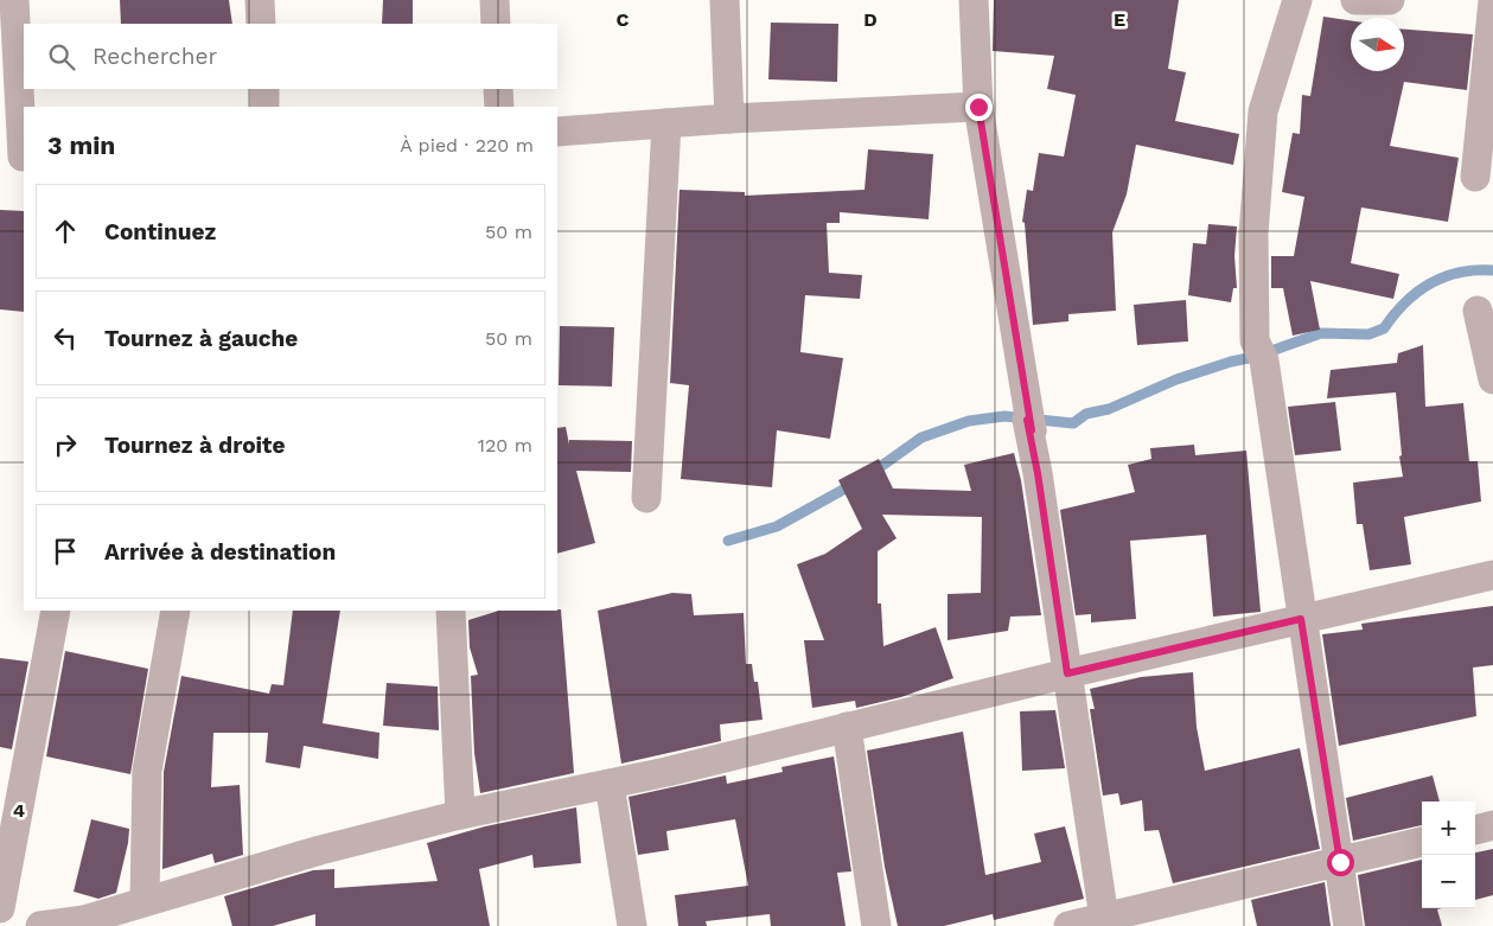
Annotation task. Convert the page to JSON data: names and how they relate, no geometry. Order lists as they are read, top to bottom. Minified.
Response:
{"north":"right","page":{"search":"Rechercher","heading":["3 min","À pied · 220 m"],"list":[["Continuez","50 m"],["Tournez à gauche","50 m"],["Tournez à droite","120 m"],"Arrivée à destination"],"map_buttons":["+","−"]},"grid":{"columns":["C","D","E"],"rows":["4"]}}
